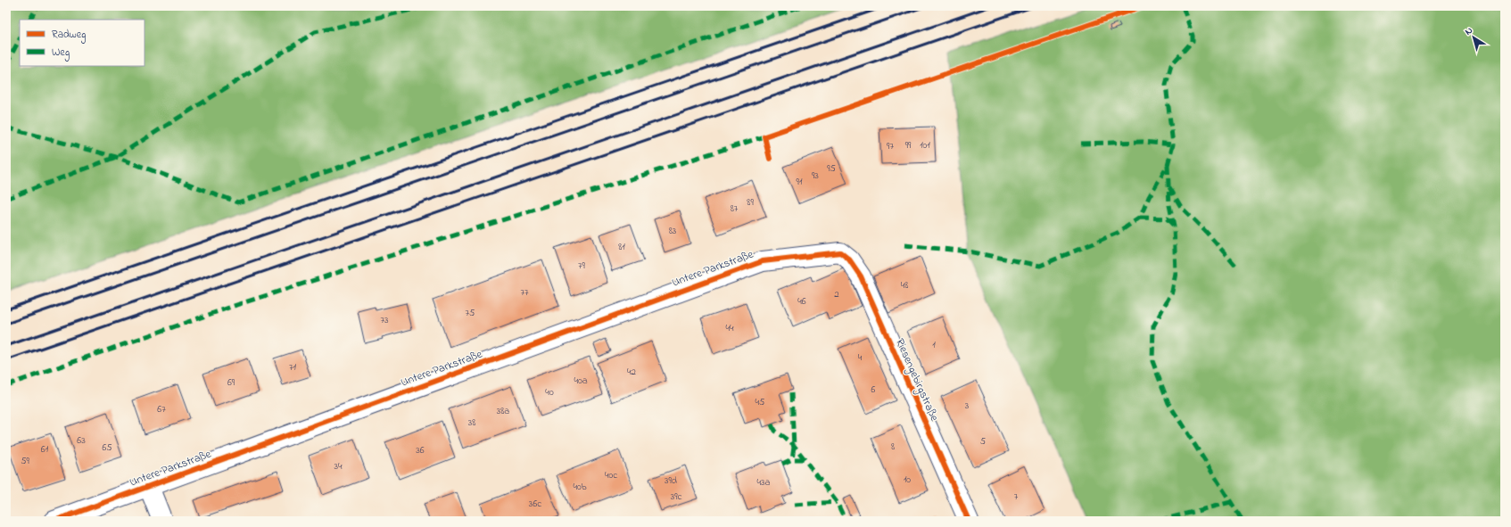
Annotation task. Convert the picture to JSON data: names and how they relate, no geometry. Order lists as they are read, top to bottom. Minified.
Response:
{"streets":{"street":["Untere Parkstraße","Riesengebirgstraße"]},"crossings":[["Untere Parkstraße","Riesengebirgstraße"]],"house_numbers":["99","101","97","95","93","91","89","87","83","81","79","48","77","2","46","75","73","44","1","4","71","42","40a","69","6","40","45","3","67","38a","38","63","5","8","65","61","36","59","34","40c","10","39d","43a","40b","39c","7","36c"],"legend":["Radweg","Weg"],"north":"top left"}
